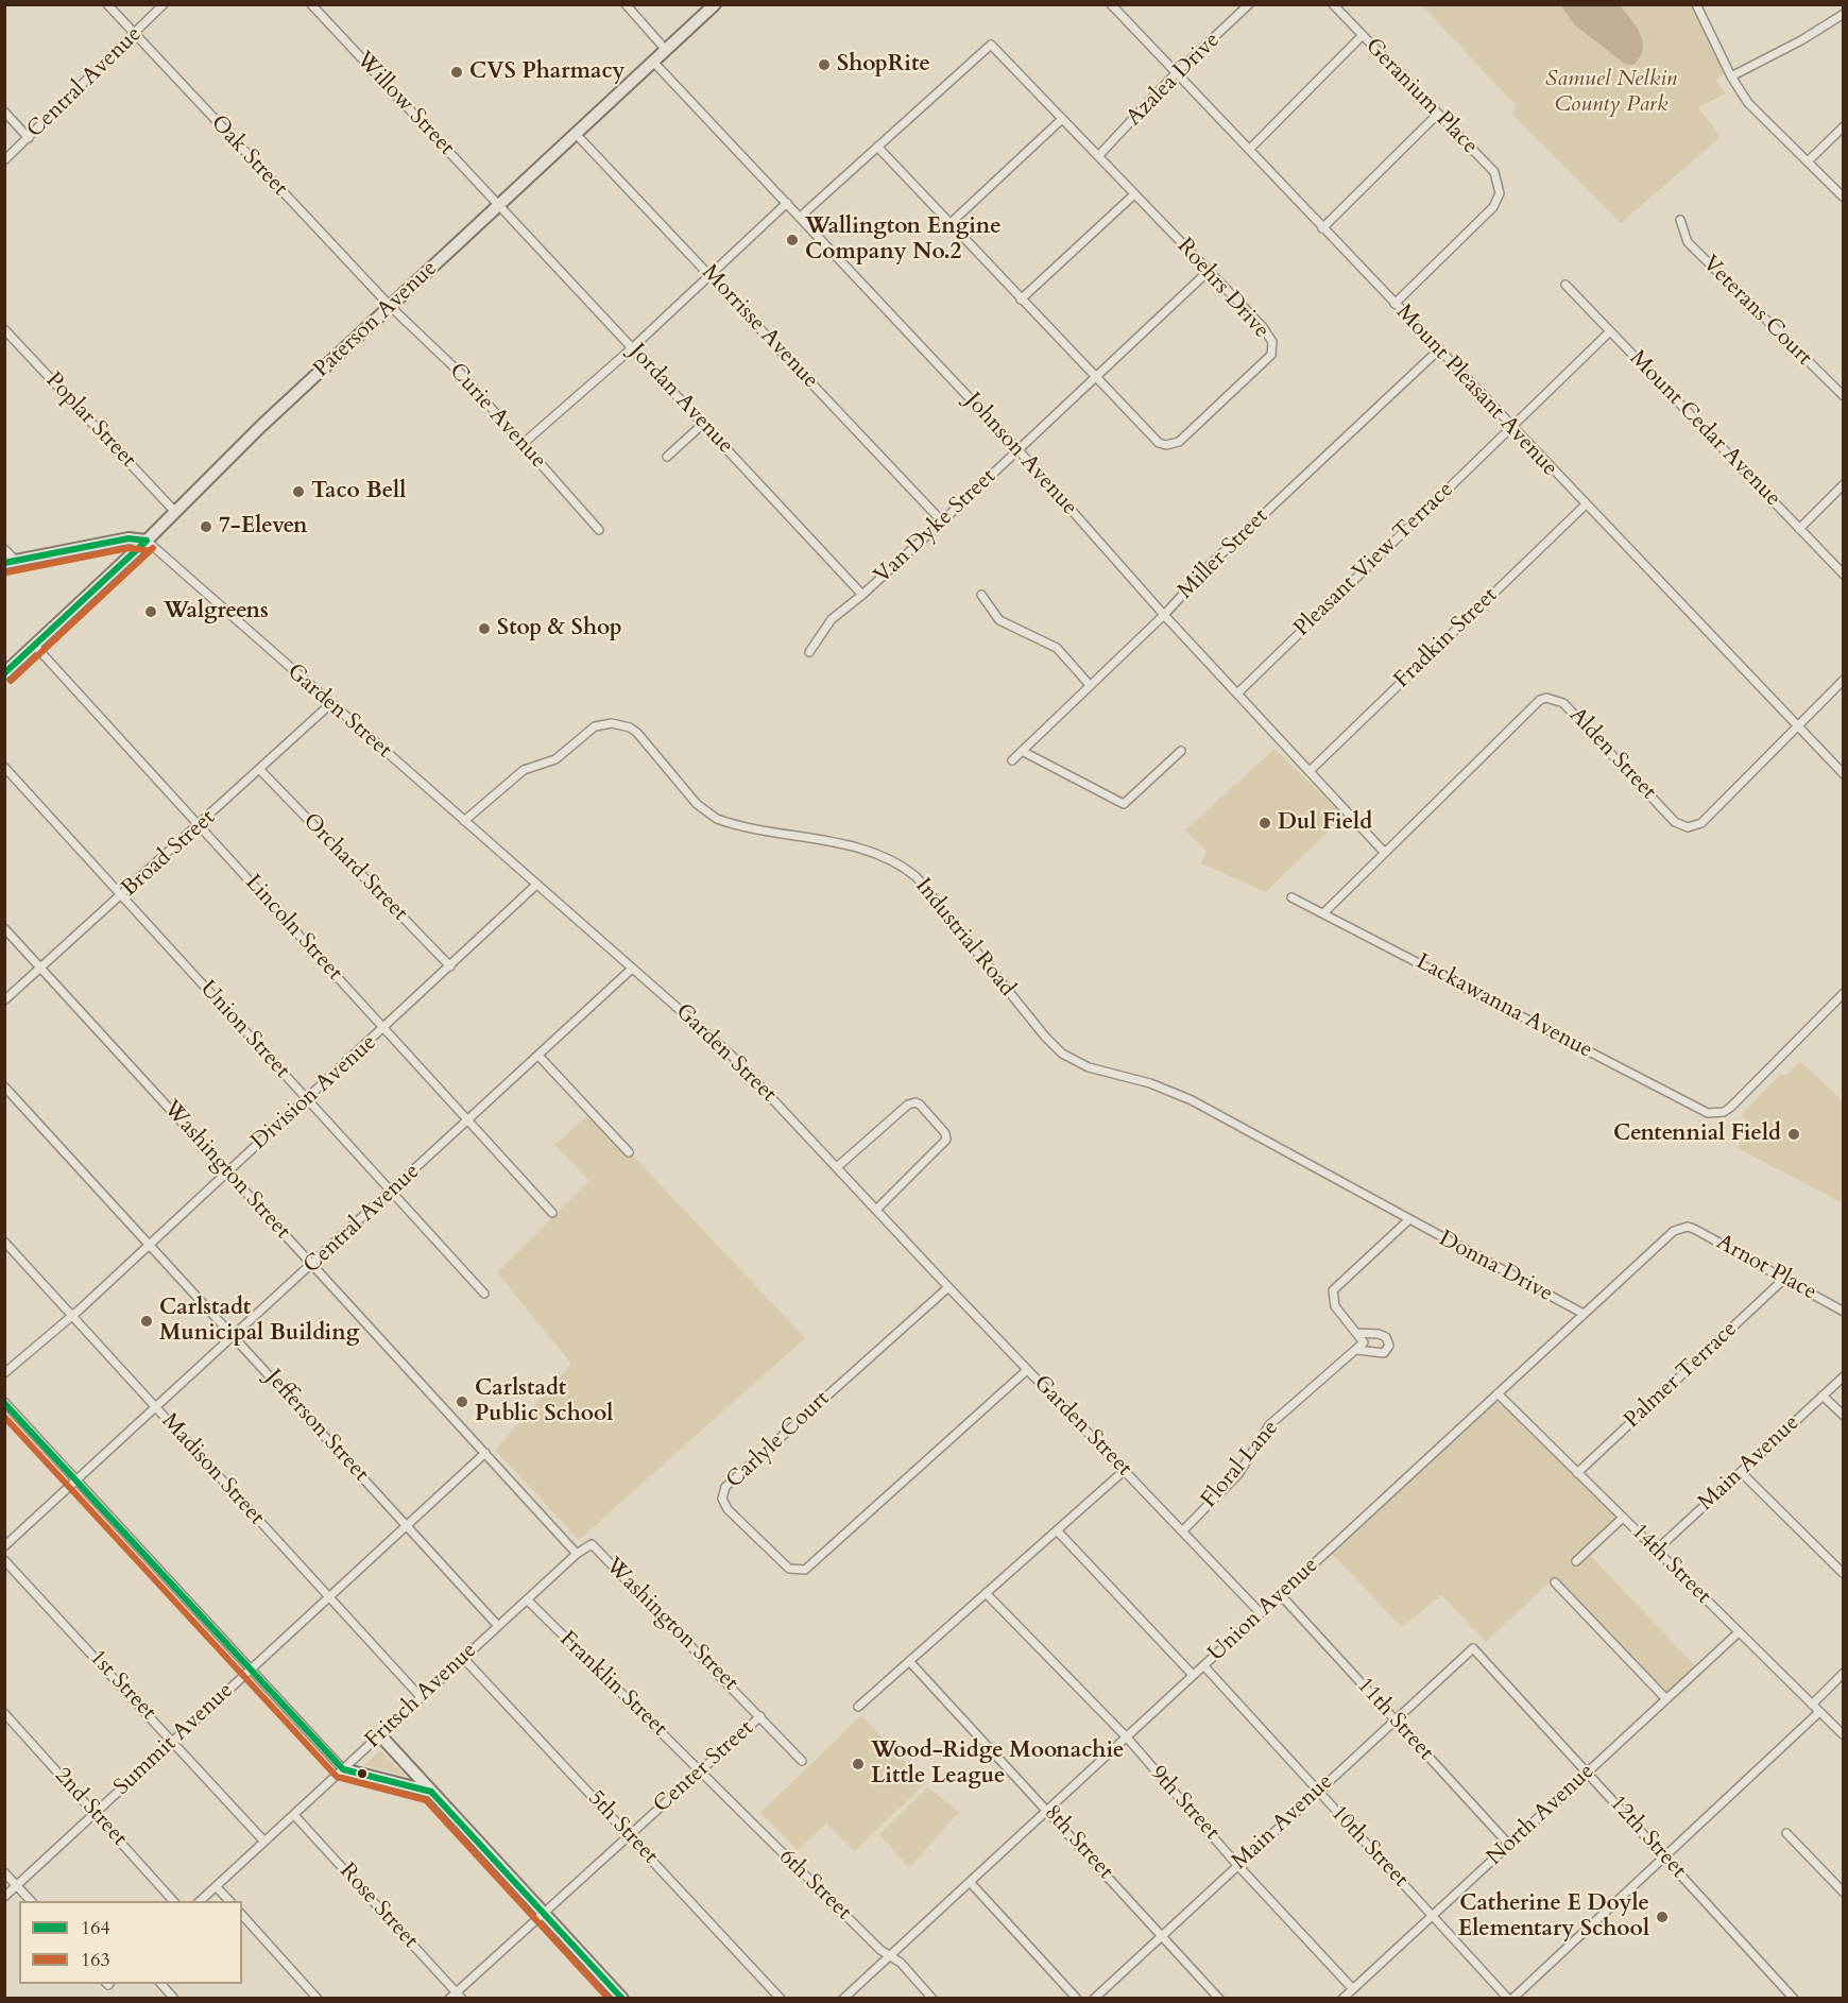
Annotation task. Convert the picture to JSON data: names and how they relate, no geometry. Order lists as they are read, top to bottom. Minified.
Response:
{"streets":{"main road":["Paterson Avenue"],"street":["Azalea Drive","Central Avenue","Geranium Place","Willow Street","Oak Street","Roehrs Drive","Veterans Court","Morrisse Avenue","Mount Pleasant Avenue","Jordan Avenue","Curie Avenue","Poplar Street","Mount Cedar Avenue","Johnson Avenue","Van Dyke Street","Miller Street","Pleasant View Terrace","Fradkin Street","Garden Street","Alden Street","Broad Street","Orchard Street","Lincoln Street","Industrial Road","Lackawanna Avenue","Union Street","Division Avenue","Washington Street","Donna Drive","Arnot Place","Palmer Terrace","Jefferson Street","Carlyle Court","Main Avenue","Floral Lane","Madison Street","14th Street","Union Avenue","Franklin Street","1st Street","Fritsch Avenue","11th Street","Summit Avenue","Center Street","9th Street","2nd Street","North Avenue","5th Street","12th Street","8th Street","10th Street","6th Street","Rose Street"]},"crossings":[["Azalea Drive","Roehrs Drive"],["Azalea Drive","Mount Pleasant Avenue"],["Central Avenue","Oak Street"],["Central Avenue","Garden Street"],["Central Avenue","Lincoln Street"],["Central Avenue","Union Street"],["Central Avenue","Washington Street"],["Central Avenue","Jefferson Street"],["Central Avenue","Madison Street"],["Geranium Place","Mount Pleasant Avenue"],["Willow Street","Paterson Avenue"],["Willow Street","Jordan Avenue"],["Oak Street","Paterson Avenue"],["Oak Street","Curie Avenue"],["Roehrs Drive","Johnson Avenue"],["Roehrs Drive","Van Dyke Street"],["Paterson Avenue","Morrisse Avenue"],["Paterson Avenue","Jordan Avenue"],["Paterson Avenue","Curie Avenue"],["Paterson Avenue","Poplar Street"],["Paterson Avenue","Johnson Avenue"],["Paterson Avenue","Garden Street"],["Morrisse Avenue","Van Dyke Street"],["Mount Pleasant Avenue","Miller Street"],["Mount Pleasant Avenue","Pleasant View Terrace"],["Mount Pleasant Avenue","Fradkin Street"],["Mount Pleasant Avenue","Alden Street"],["Jordan Avenue","Van Dyke Street"],["Mount Cedar Avenue","Pleasant View Terrace"],["Johnson Avenue","Van Dyke Street"],["Johnson Avenue","Miller Street"],["Johnson Avenue","Pleasant View Terrace"],["Johnson Avenue","Fradkin Street"],["Johnson Avenue","Alden Street"],["Garden Street","Broad Street"],["Garden Street","Industrial Road"],["Garden Street","Division Avenue"],["Garden Street","Carlyle Court"],["Garden Street","Floral Lane"],["Garden Street","Union Avenue"],["Alden Street","Lackawanna Avenue"],["Broad Street","Orchard Street"],["Broad Street","Lincoln Street"],["Broad Street","Union Street"],["Broad Street","Washington Street"],["Orchard Street","Division Avenue"],["Lincoln Street","Division Avenue"],["Industrial Road","Donna Drive"],["Union Street","Division Avenue"],["Division Avenue","Washington Street"],["Division Avenue","Jefferson Street"],["Division Avenue","Madison Street"],["Washington Street","Fritsch Avenue"],["Washington Street","Summit Avenue"],["Washington Street","Center Street"],["Donna Drive","Union Avenue"],["Arnot Place","Palmer Terrace"],["Arnot Place","Union Avenue"],["Palmer Terrace","14th Street"],["Jefferson Street","Fritsch Avenue"],["Jefferson Street","Summit Avenue"],["Main Avenue","14th Street"],["Main Avenue","11th Street"],["Main Avenue","9th Street"],["Main Avenue","12th Street"],["Main Avenue","8th Street"],["Main Avenue","10th Street"],["Madison Street","Fritsch Avenue"],["Madison Street","Summit Avenue"],["14th Street","Union Avenue"],["14th Street","North Avenue"],["Union Avenue","11th Street"],["Union Avenue","9th Street"],["Union Avenue","8th Street"],["Union Avenue","10th Street"],["Union Avenue","6th Street"],["Franklin Street","Fritsch Avenue"],["Franklin Street","Center Street"],["Franklin Street","6th Street"],["1st Street","Fritsch Avenue"],["1st Street","Summit Avenue"],["Fritsch Avenue","5th Street"],["Fritsch Avenue","Rose Street"],["11th Street","North Avenue"],["Summit Avenue","2nd Street"],["Center Street","5th Street"],["Center Street","6th Street"],["Center Street","Rose Street"],["9th Street","North Avenue"],["North Avenue","12th Street"],["North Avenue","10th Street"]],"parks":["Samuel Nelkin County Park"],"places":["ShopRite","CVS Pharmacy","Wallington Engine Company No.2","Taco Bell","7-Eleven","Walgreens","Stop & Shop","Dul Field","Centennial Field","Carlstadt Municipal Building","Carlstadt Public School","Wood-Ridge Moonachie Little League","Catherine E Doyle Elementary School"],"lines":["transit line 164","transit line 163"],"legend":["164","163"]}
